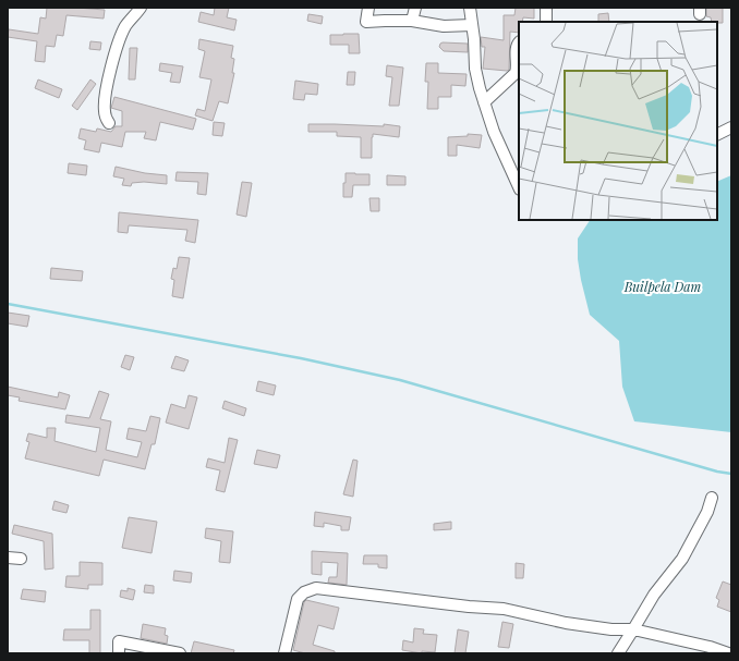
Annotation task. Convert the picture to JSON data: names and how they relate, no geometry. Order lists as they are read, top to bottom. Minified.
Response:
{"water":["Builpela Dam"]}
